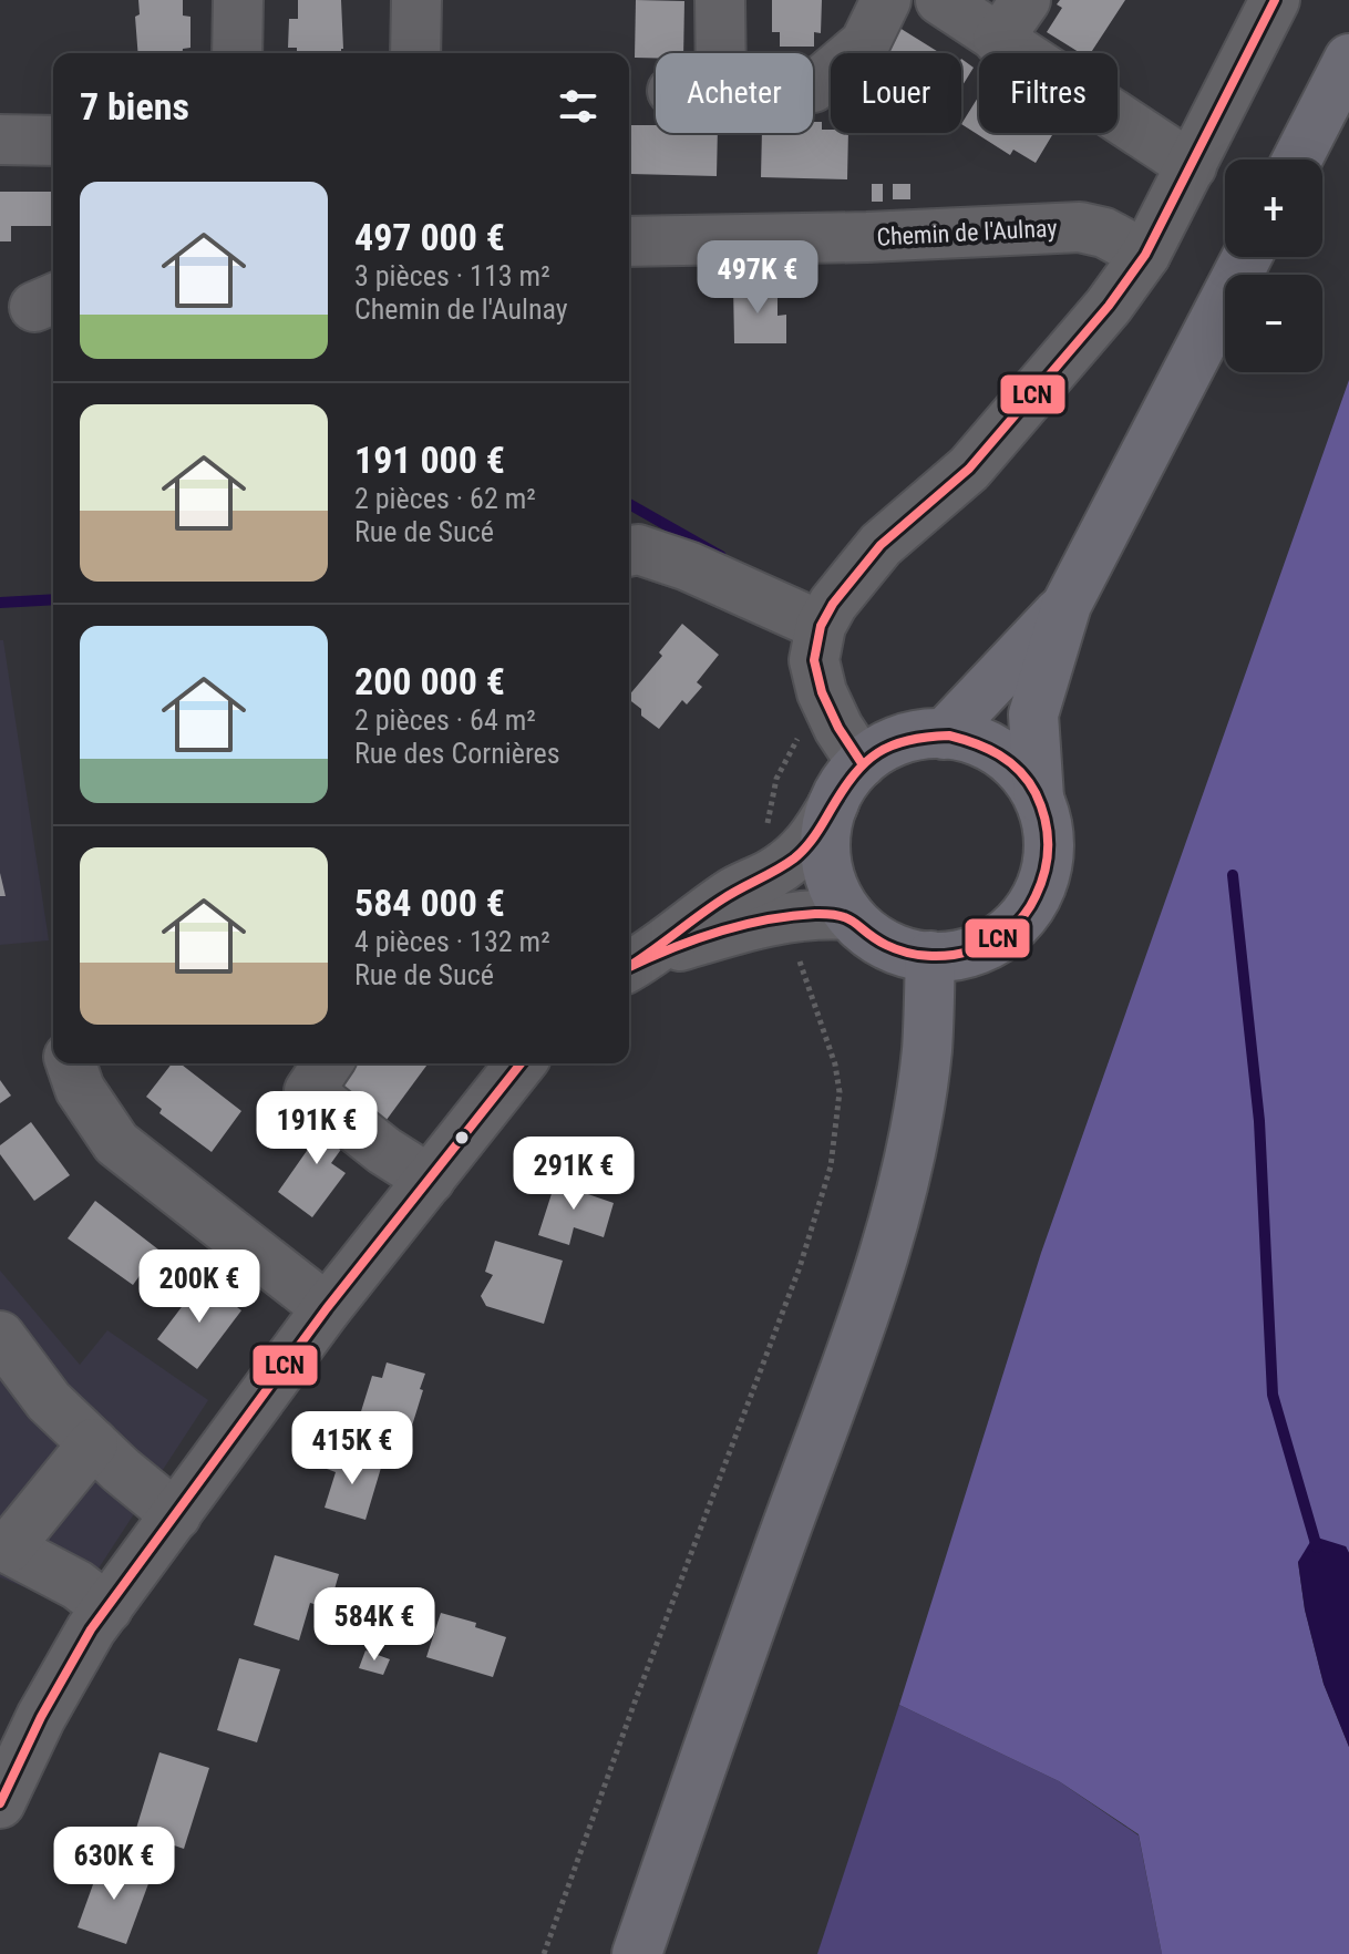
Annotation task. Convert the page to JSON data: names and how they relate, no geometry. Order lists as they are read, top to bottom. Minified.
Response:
{"streets":{"street":["Chemin de l'Aulnay"]},"lines":["transit line LCN"],"page":{"chip":["Acheter","Louer","Filtres"],"heading":"7 biens","map_buttons":["+","−"],"list":[{"name":"497 000 €","note":"3 pièces · 113 m² · Chemin de l'Aulnay"},{"name":"191 000 €","note":"2 pièces · 62 m² · Rue de Sucé"},{"name":"200 000 €","note":"2 pièces · 64 m² · Rue des Cornières"},{"name":"584 000 €","note":"4 pièces · 132 m² · Rue de Sucé"}],"price":["497K €","191K €","291K €","200K €","415K €","584K €","630K €"]}}
